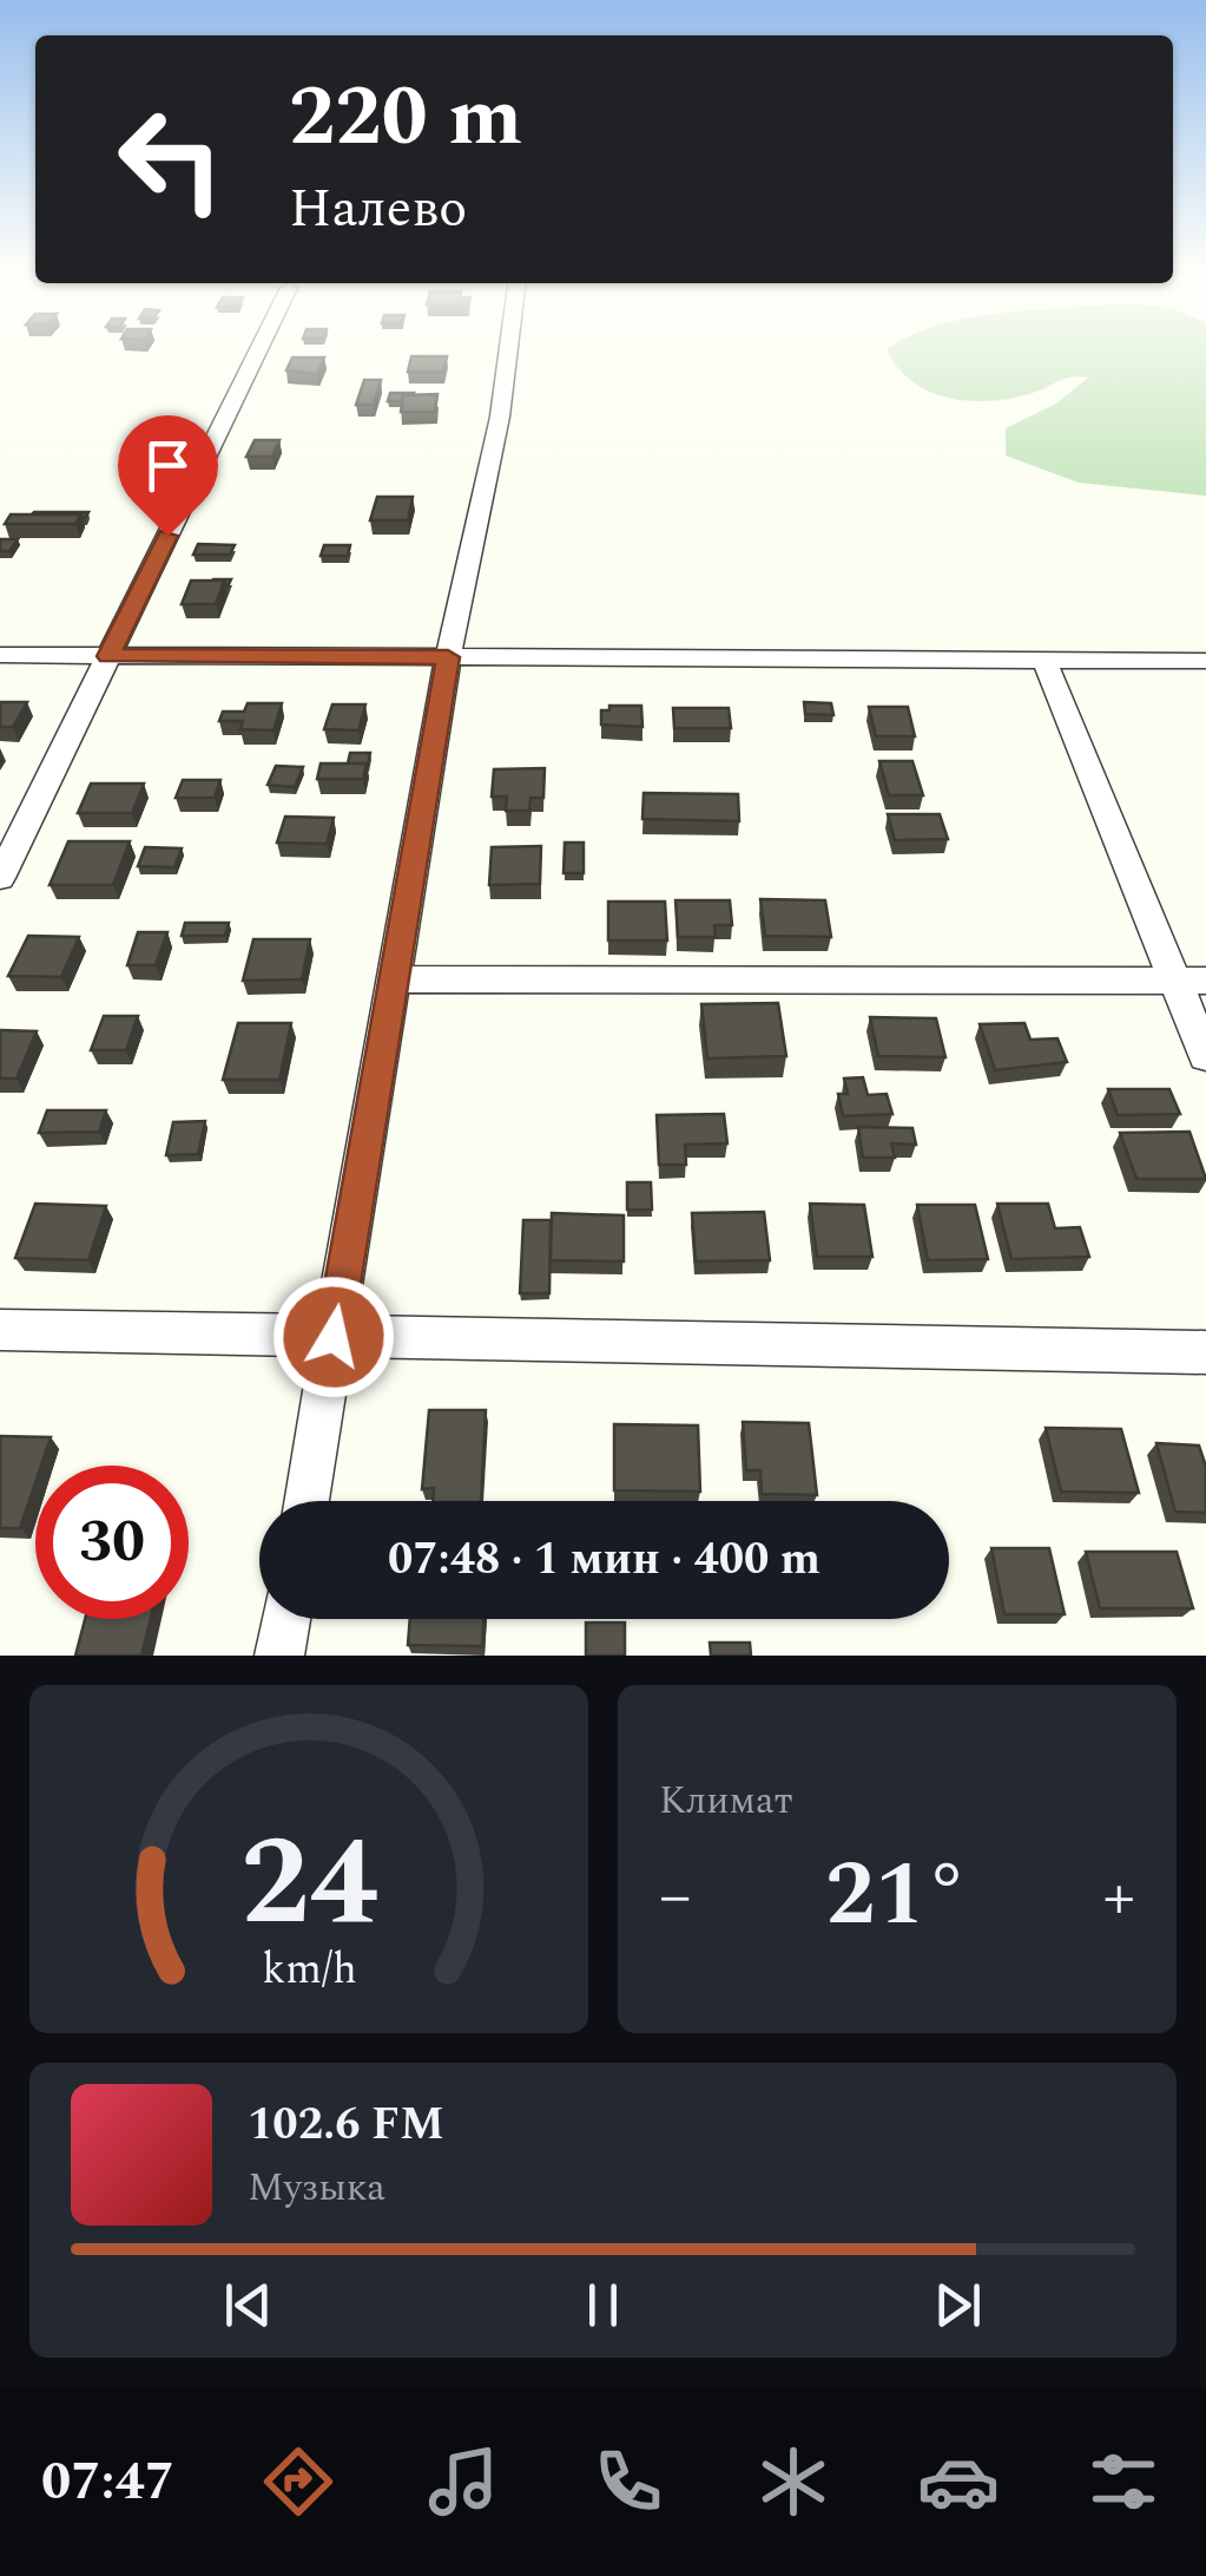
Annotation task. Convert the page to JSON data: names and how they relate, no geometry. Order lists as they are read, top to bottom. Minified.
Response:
{"page":{"turn":["220 m","Налево"],"limit":"30","trip":"07:48 · 1 мин · 400 m","tile":"Климат","heat":["−","21°","+"],"song":["102.6 FM","Музыка"],"tabs":"07:47","gauge":["24","km/h"]}}
